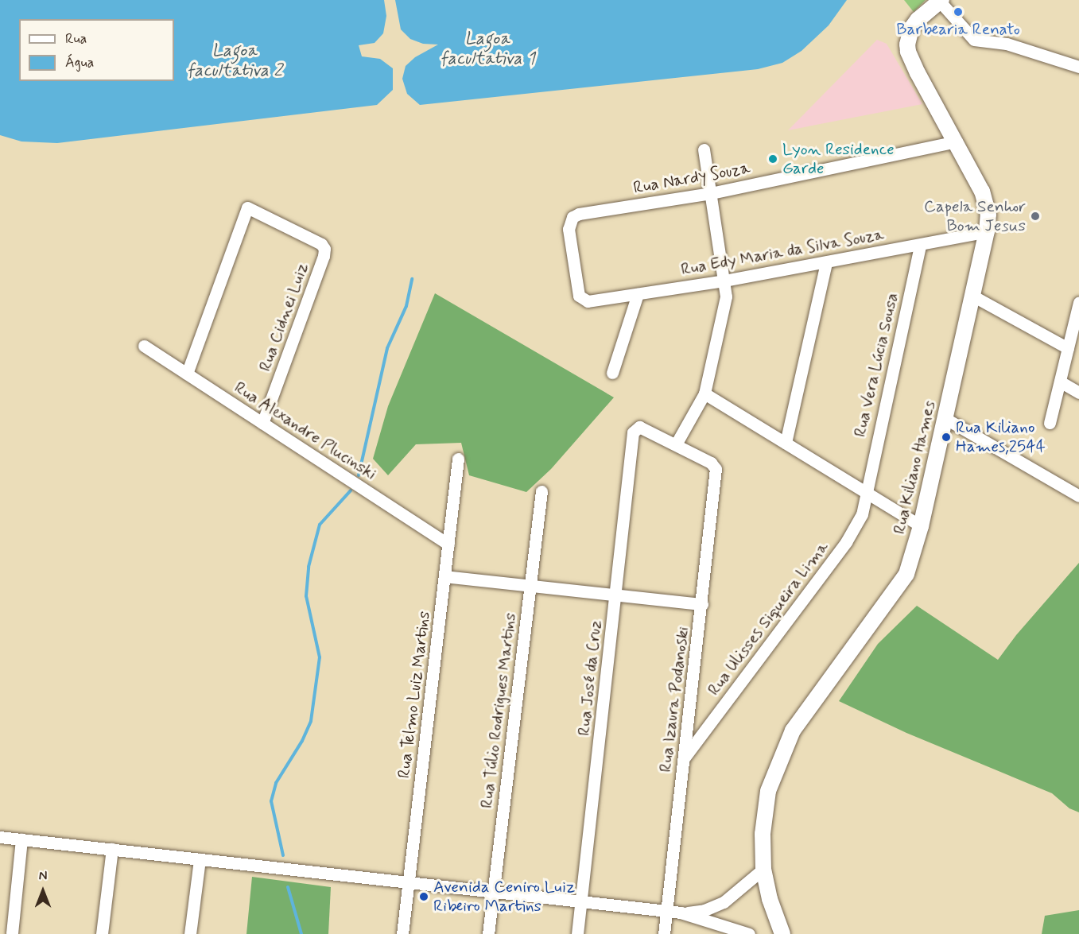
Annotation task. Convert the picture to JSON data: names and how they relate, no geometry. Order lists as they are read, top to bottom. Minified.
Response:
{"streets":{"main road":["Rua Kiliano Hames"],"street":["Rua Nardy Souza","Rua Edy Maria da Silva Souza","Rua Cidnei Luiz","Rua Vera Lúcia Sousa","Rua Alexandre Plucinski","Rua Ulisses Siqueira Lima","Rua José da Cruz","Rua Telmo Luiz Martins","Rua Izaura Podanoski","Rua Túlio Rodrigues Martins"]},"crossings":[["Rua Nardy Souza","Rua Edy Maria da Silva Souza"],["Rua Nardy Souza","Rua Kiliano Hames"],["Rua Edy Maria da Silva Souza","Rua Vera Lúcia Sousa"],["Rua Edy Maria da Silva Souza","Rua Kiliano Hames"],["Rua Cidnei Luiz","Rua Alexandre Plucinski"],["Rua Vera Lúcia Sousa","Rua Ulisses Siqueira Lima"],["Rua Alexandre Plucinski","Rua Telmo Luiz Martins"],["Rua Ulisses Siqueira Lima","Rua Izaura Podanoski"],["Rua José da Cruz","Rua Izaura Podanoski"]],"water":["Lagoa facultativa 1","Lagoa facultativa 2"],"places":["Barbearia Renato","Lyon Residence Garde","Capela Senhor Bom Jesus","Rua Kiliano Hames,2544","Avenida Ceniro Luiz Ribeiro Martins"],"legend":["Rua","Água"],"north":"top"}
